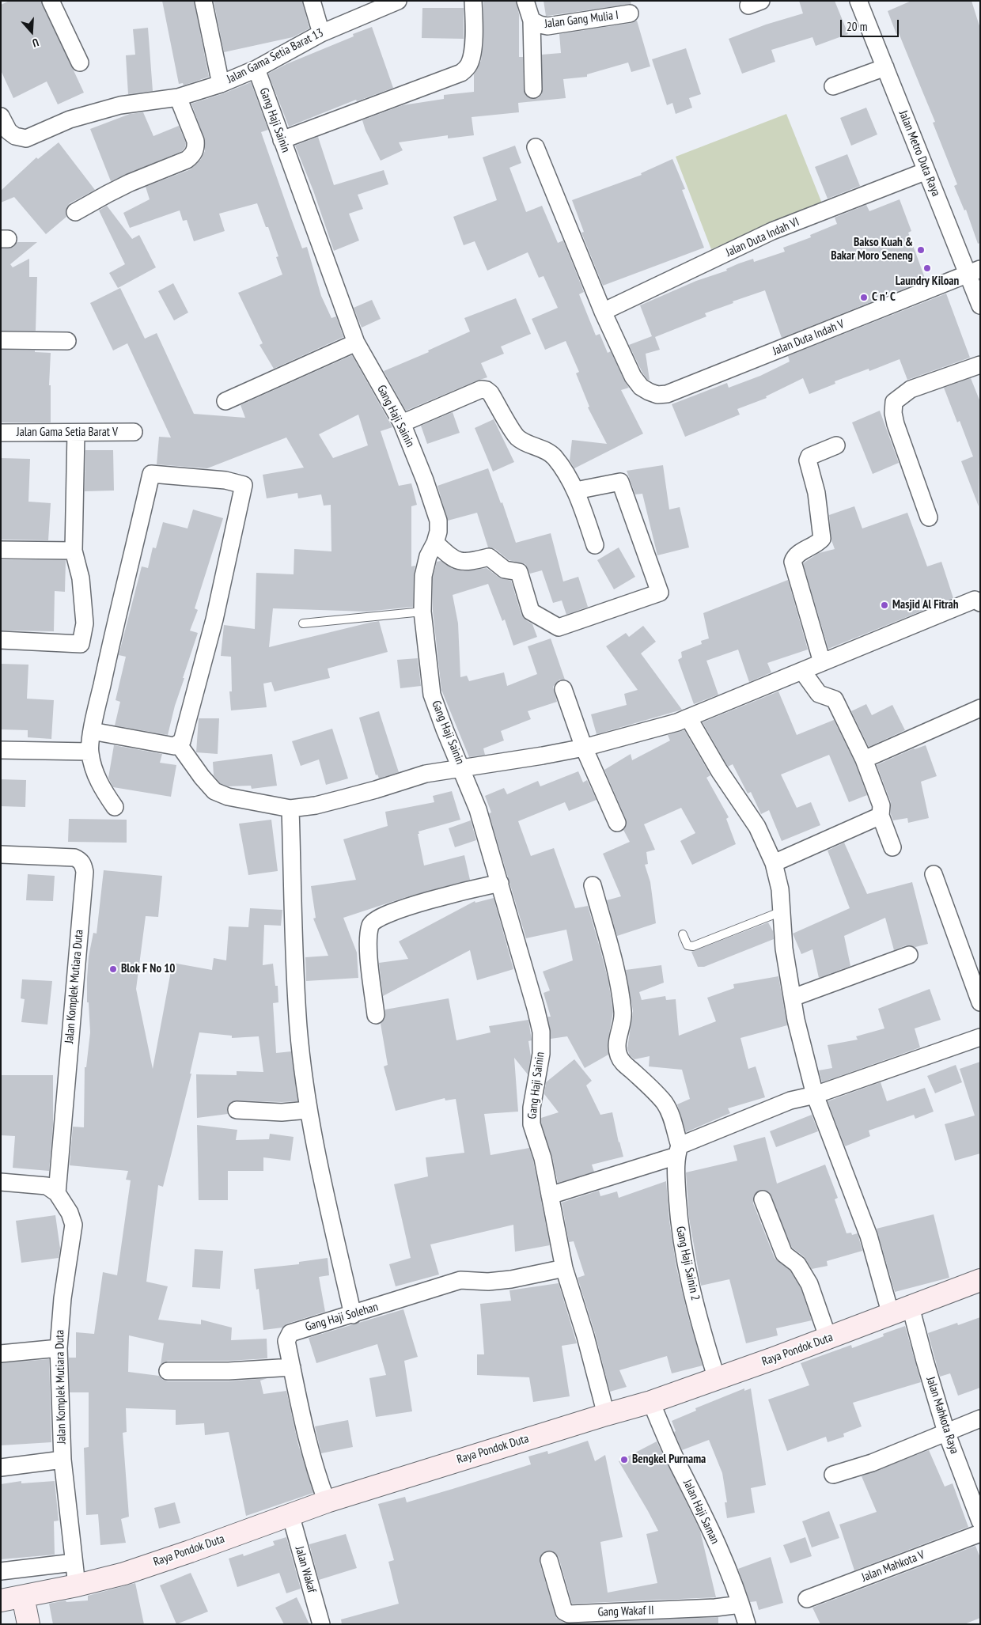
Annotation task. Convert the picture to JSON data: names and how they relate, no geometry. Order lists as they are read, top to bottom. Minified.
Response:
{"streets":{"main road":["Raya Pondok Duta"],"street":["Jalan Gang Mulia I","Jalan Gama Setia Barat 13","Gang Haji Sainin","Jalan Metro Duta Raya","Jalan Duta Indah VI","Jalan Duta Indah V","Jalan Gama Setia Barat V","Jalan Komplek Mutiara Duta","Gang Haji Sainin 2","Gang Haji Solehan","Jalan Mahkota Raya","Jalan Haji Saman","Jalan Mahkota V","Jalan Wakaf","Gang Wakaf II"]},"crossings":[["Jalan Gama Setia Barat 13","Gang Haji Sainin"],["Gang Haji Sainin","Gang Haji Solehan"],["Gang Haji Sainin","Raya Pondok Duta"],["Jalan Metro Duta Raya","Jalan Duta Indah VI"],["Jalan Metro Duta Raya","Jalan Duta Indah V"],["Jalan Duta Indah VI","Jalan Duta Indah V"],["Jalan Komplek Mutiara Duta","Raya Pondok Duta"],["Gang Haji Sainin 2","Raya Pondok Duta"],["Gang Haji Solehan","Raya Pondok Duta"],["Raya Pondok Duta","Jalan Mahkota Raya"],["Raya Pondok Duta","Jalan Haji Saman"],["Raya Pondok Duta","Jalan Wakaf"],["Jalan Haji Saman","Gang Wakaf II"]],"places":["Bakso Kuah & Bakar Moro Seneng","Laundry Kiloan","C n' C","Masjid Al Fitrah","Blok F No 10","Bengkel Purnama"],"scale_bar":"20 m","north":"bottom"}
